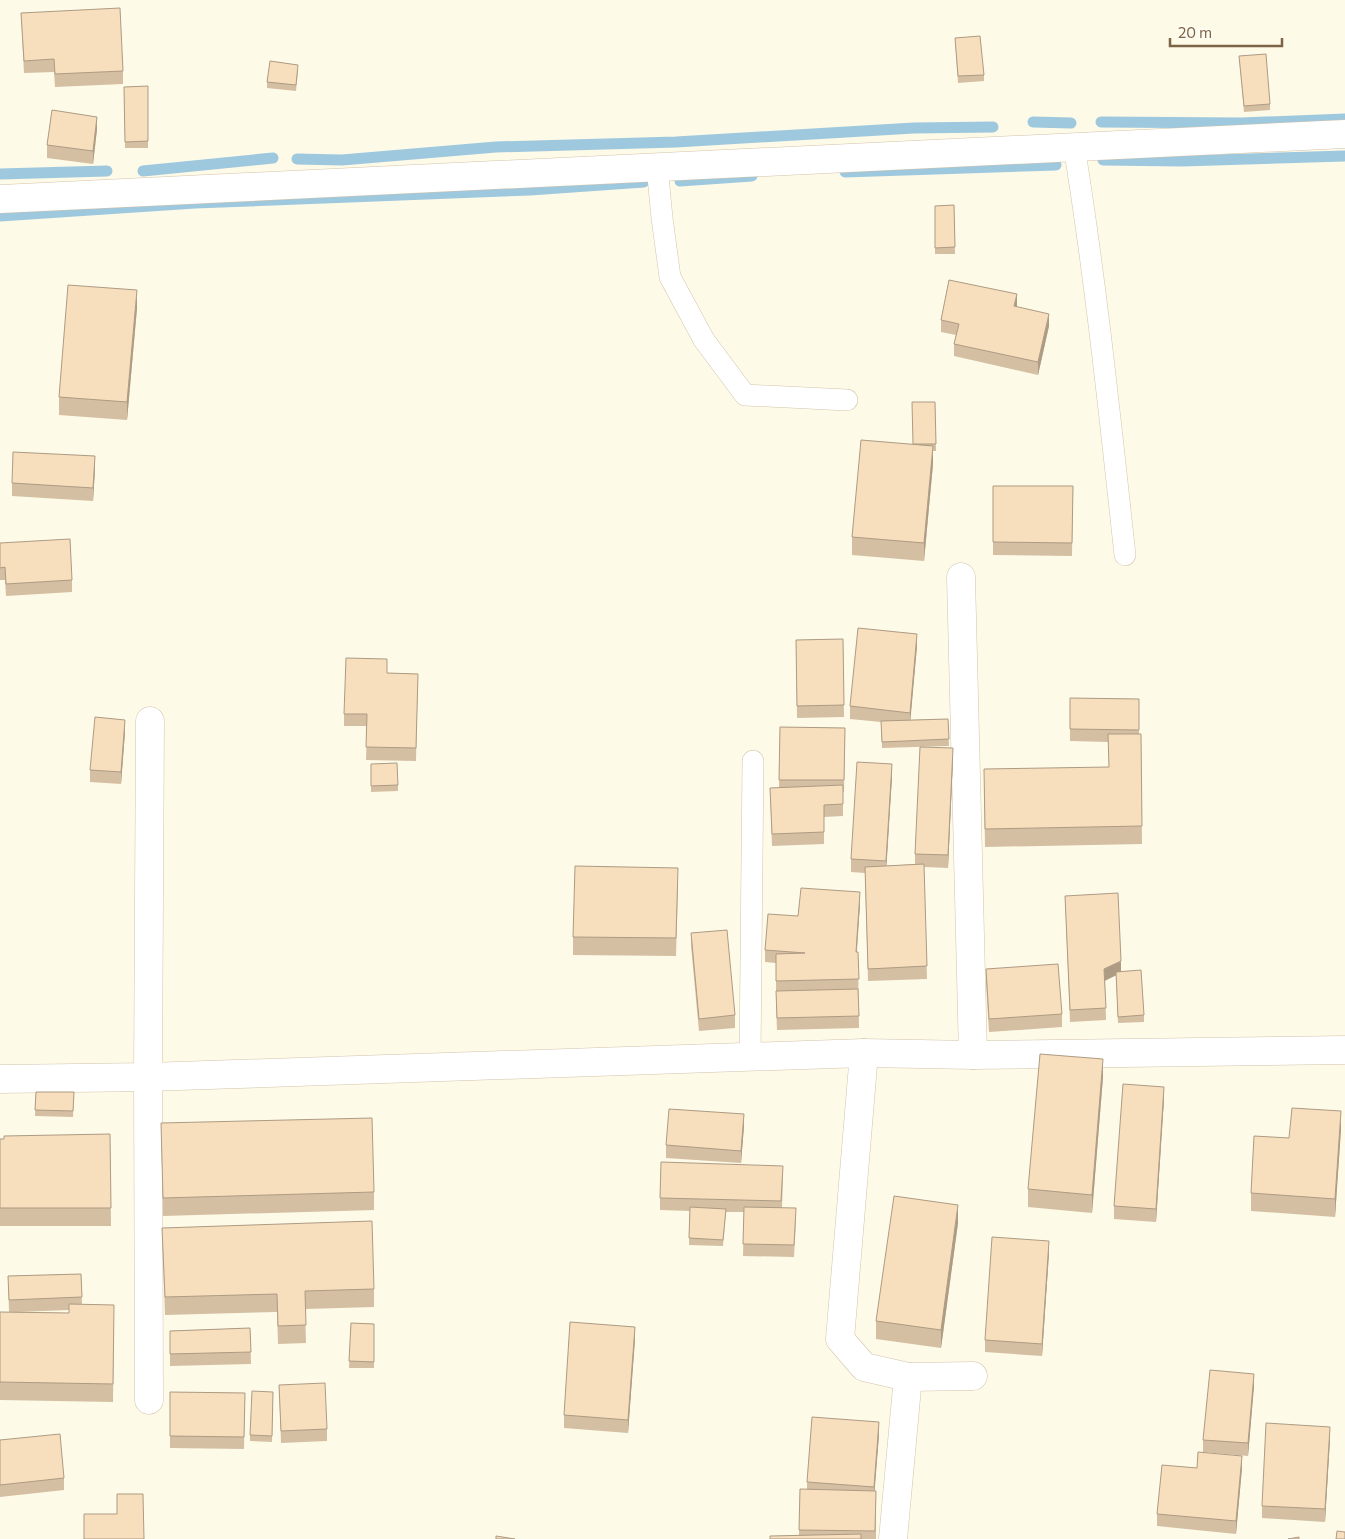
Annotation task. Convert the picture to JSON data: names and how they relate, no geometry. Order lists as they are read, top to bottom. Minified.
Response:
{"scale_bar":"20 m"}
